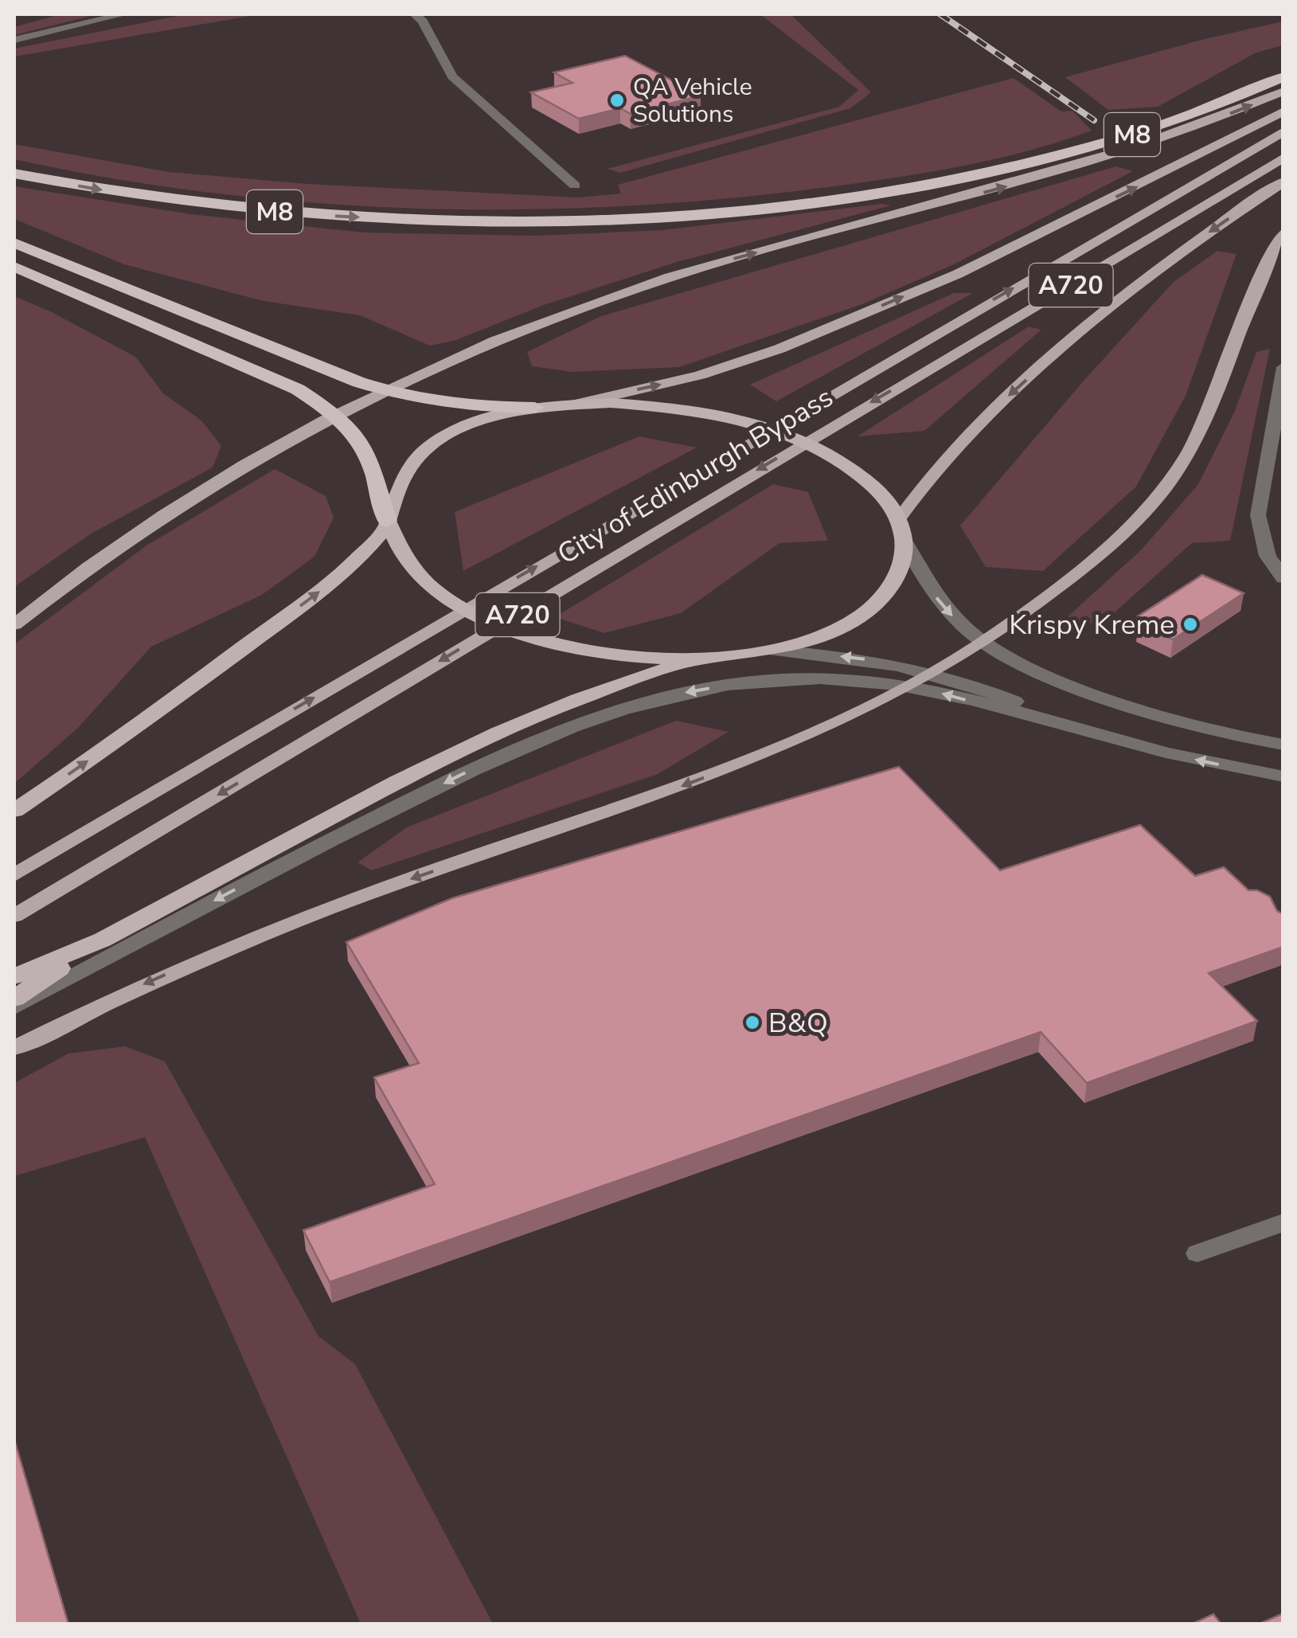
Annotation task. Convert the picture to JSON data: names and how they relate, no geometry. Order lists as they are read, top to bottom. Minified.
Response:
{"streets":{"highway":["M8"],"main road":["A720","City of Edinburgh Bypass"]},"places":["QA Vehicle Solutions","Krispy Kreme","B&Q"]}
